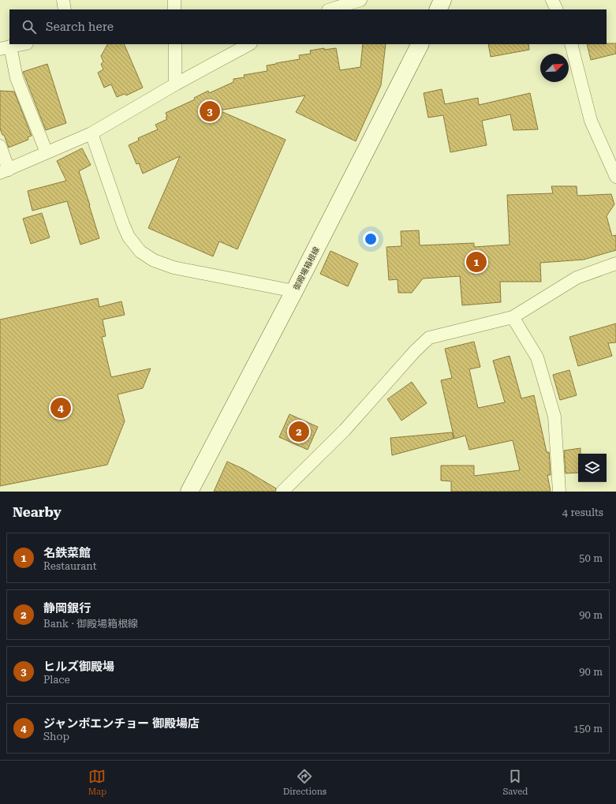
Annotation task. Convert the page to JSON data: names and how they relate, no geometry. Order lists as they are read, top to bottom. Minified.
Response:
{"streets":{"main road":["御殿場箱根線"]},"north":"top right","page":{"search":"Search here","pins":["3","1","4","2"],"heading":["Nearby","4 results"],"list":[{"mark":"1","name":"名鉄菜館","note":"Restaurant","value":"50 m"},{"mark":"2","name":"静岡銀行","note":"Bank · 御殿場箱根線","value":"90 m"},{"mark":"3","name":"ヒルズ御殿場","note":"Place","value":"90 m"},{"mark":"4","name":"ジャンボエンチョー 御殿場店","note":"Shop","value":"150 m"}],"nav":["Map","Directions","Saved"]}}
